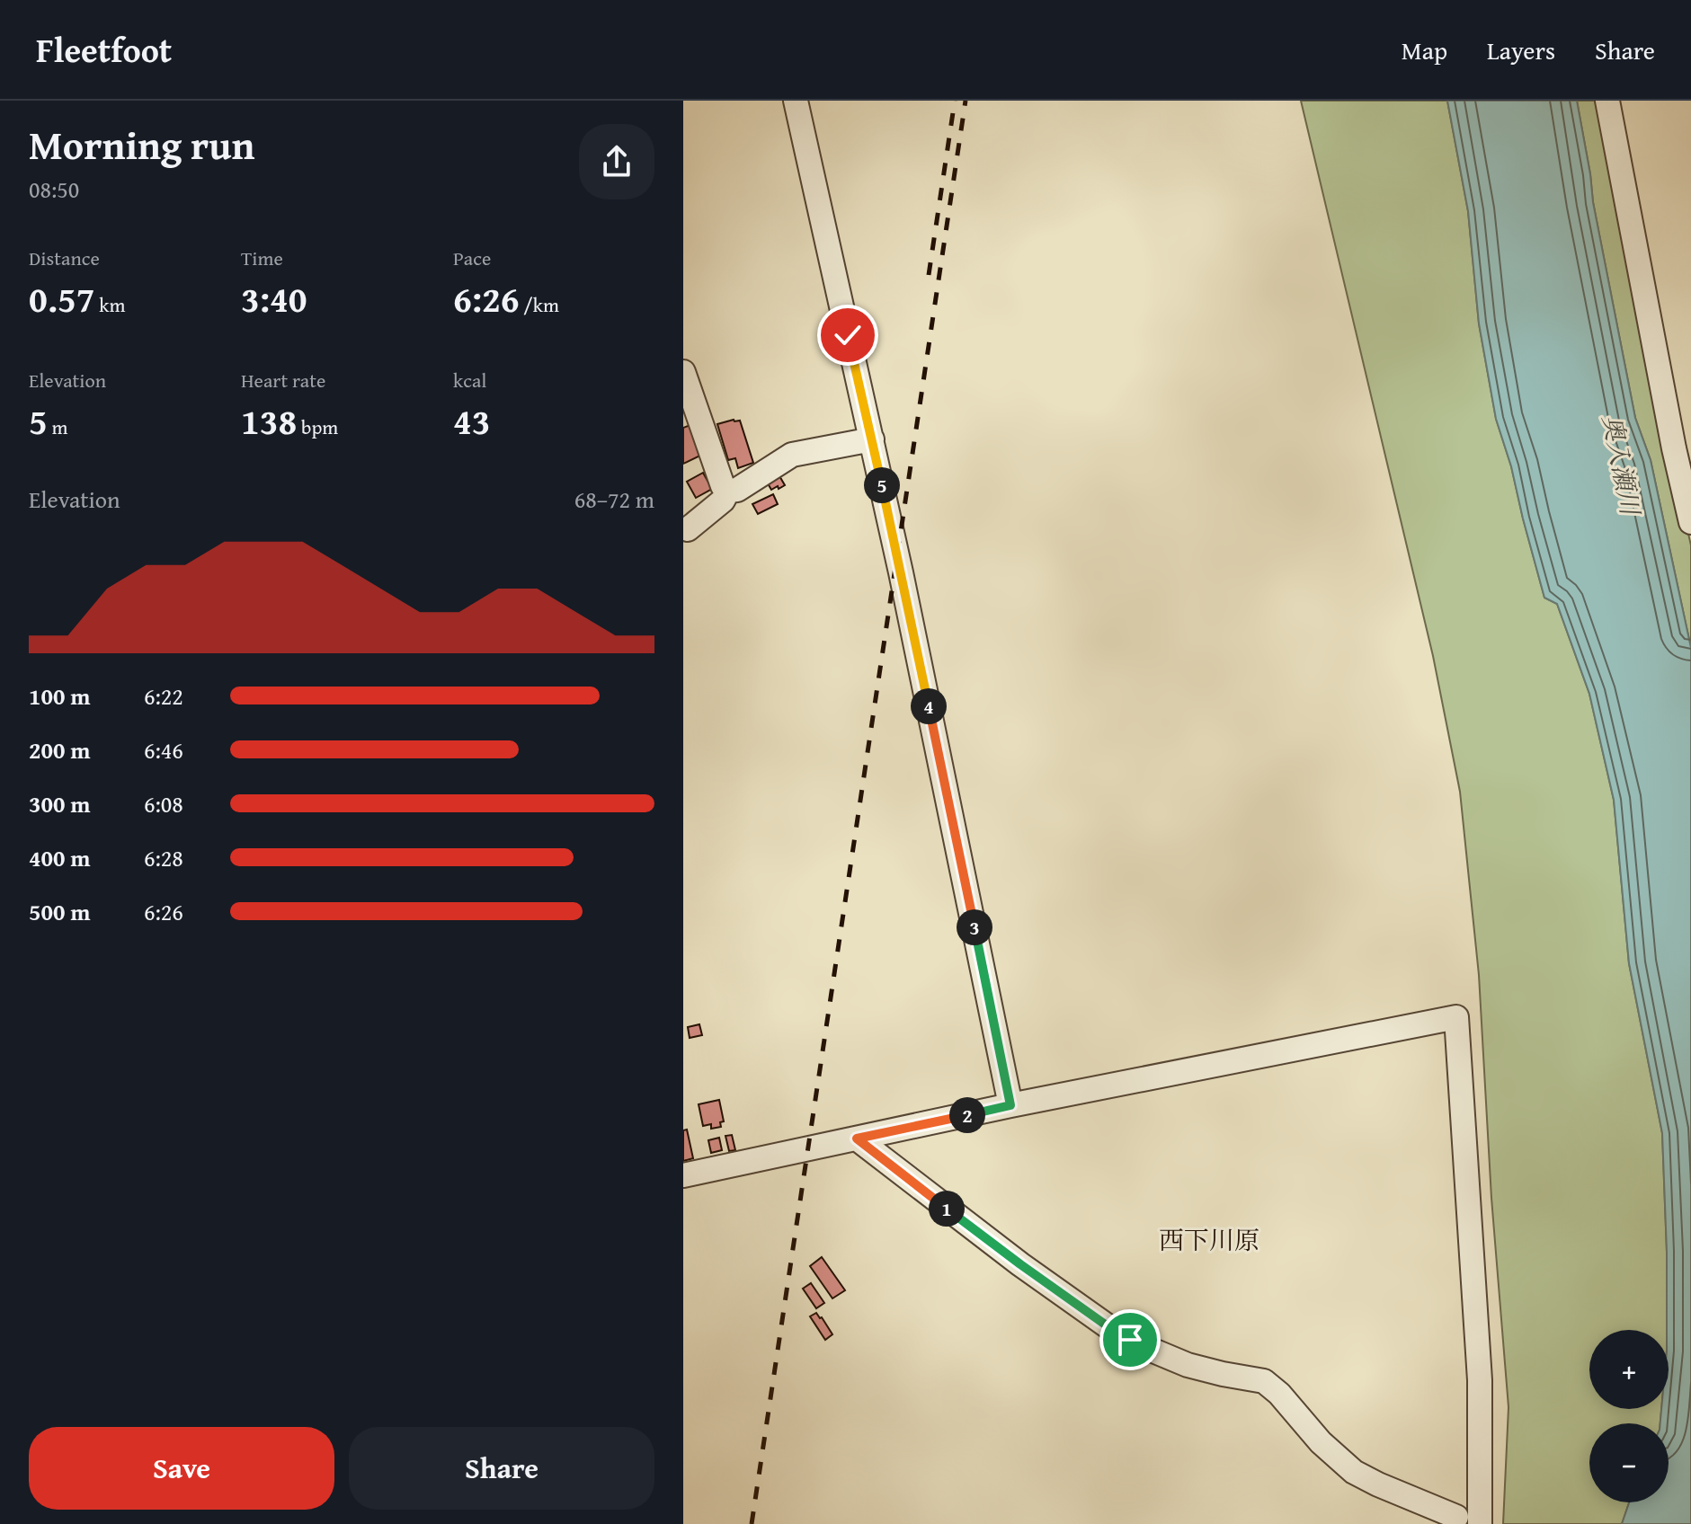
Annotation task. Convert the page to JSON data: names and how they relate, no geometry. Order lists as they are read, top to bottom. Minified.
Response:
{"districts":["西下川原"],"water":["奥入瀬川"],"page":{"header":"Fleetfoot","nav":["Map","Layers","Share"],"heading":["Morning run","08:50"],"stats":[["Distance","0.57 km"],["Time","3:40"],["Pace","6:26 /km"],["Elevation","5 m"],["Heart rate","138 bpm"],["kcal","43"]],"chart":["Elevation","68–72 m"],"pins":["5","4","3","2","1"],"list":[{"name":"100 m","note":"6:22"},{"name":"200 m","note":"6:46"},{"name":"300 m","note":"6:08"},{"name":"400 m","note":"6:28"},{"name":"500 m","note":"6:26"}],"map_buttons":["+","−"],"buttons":["Save","Share"]}}
